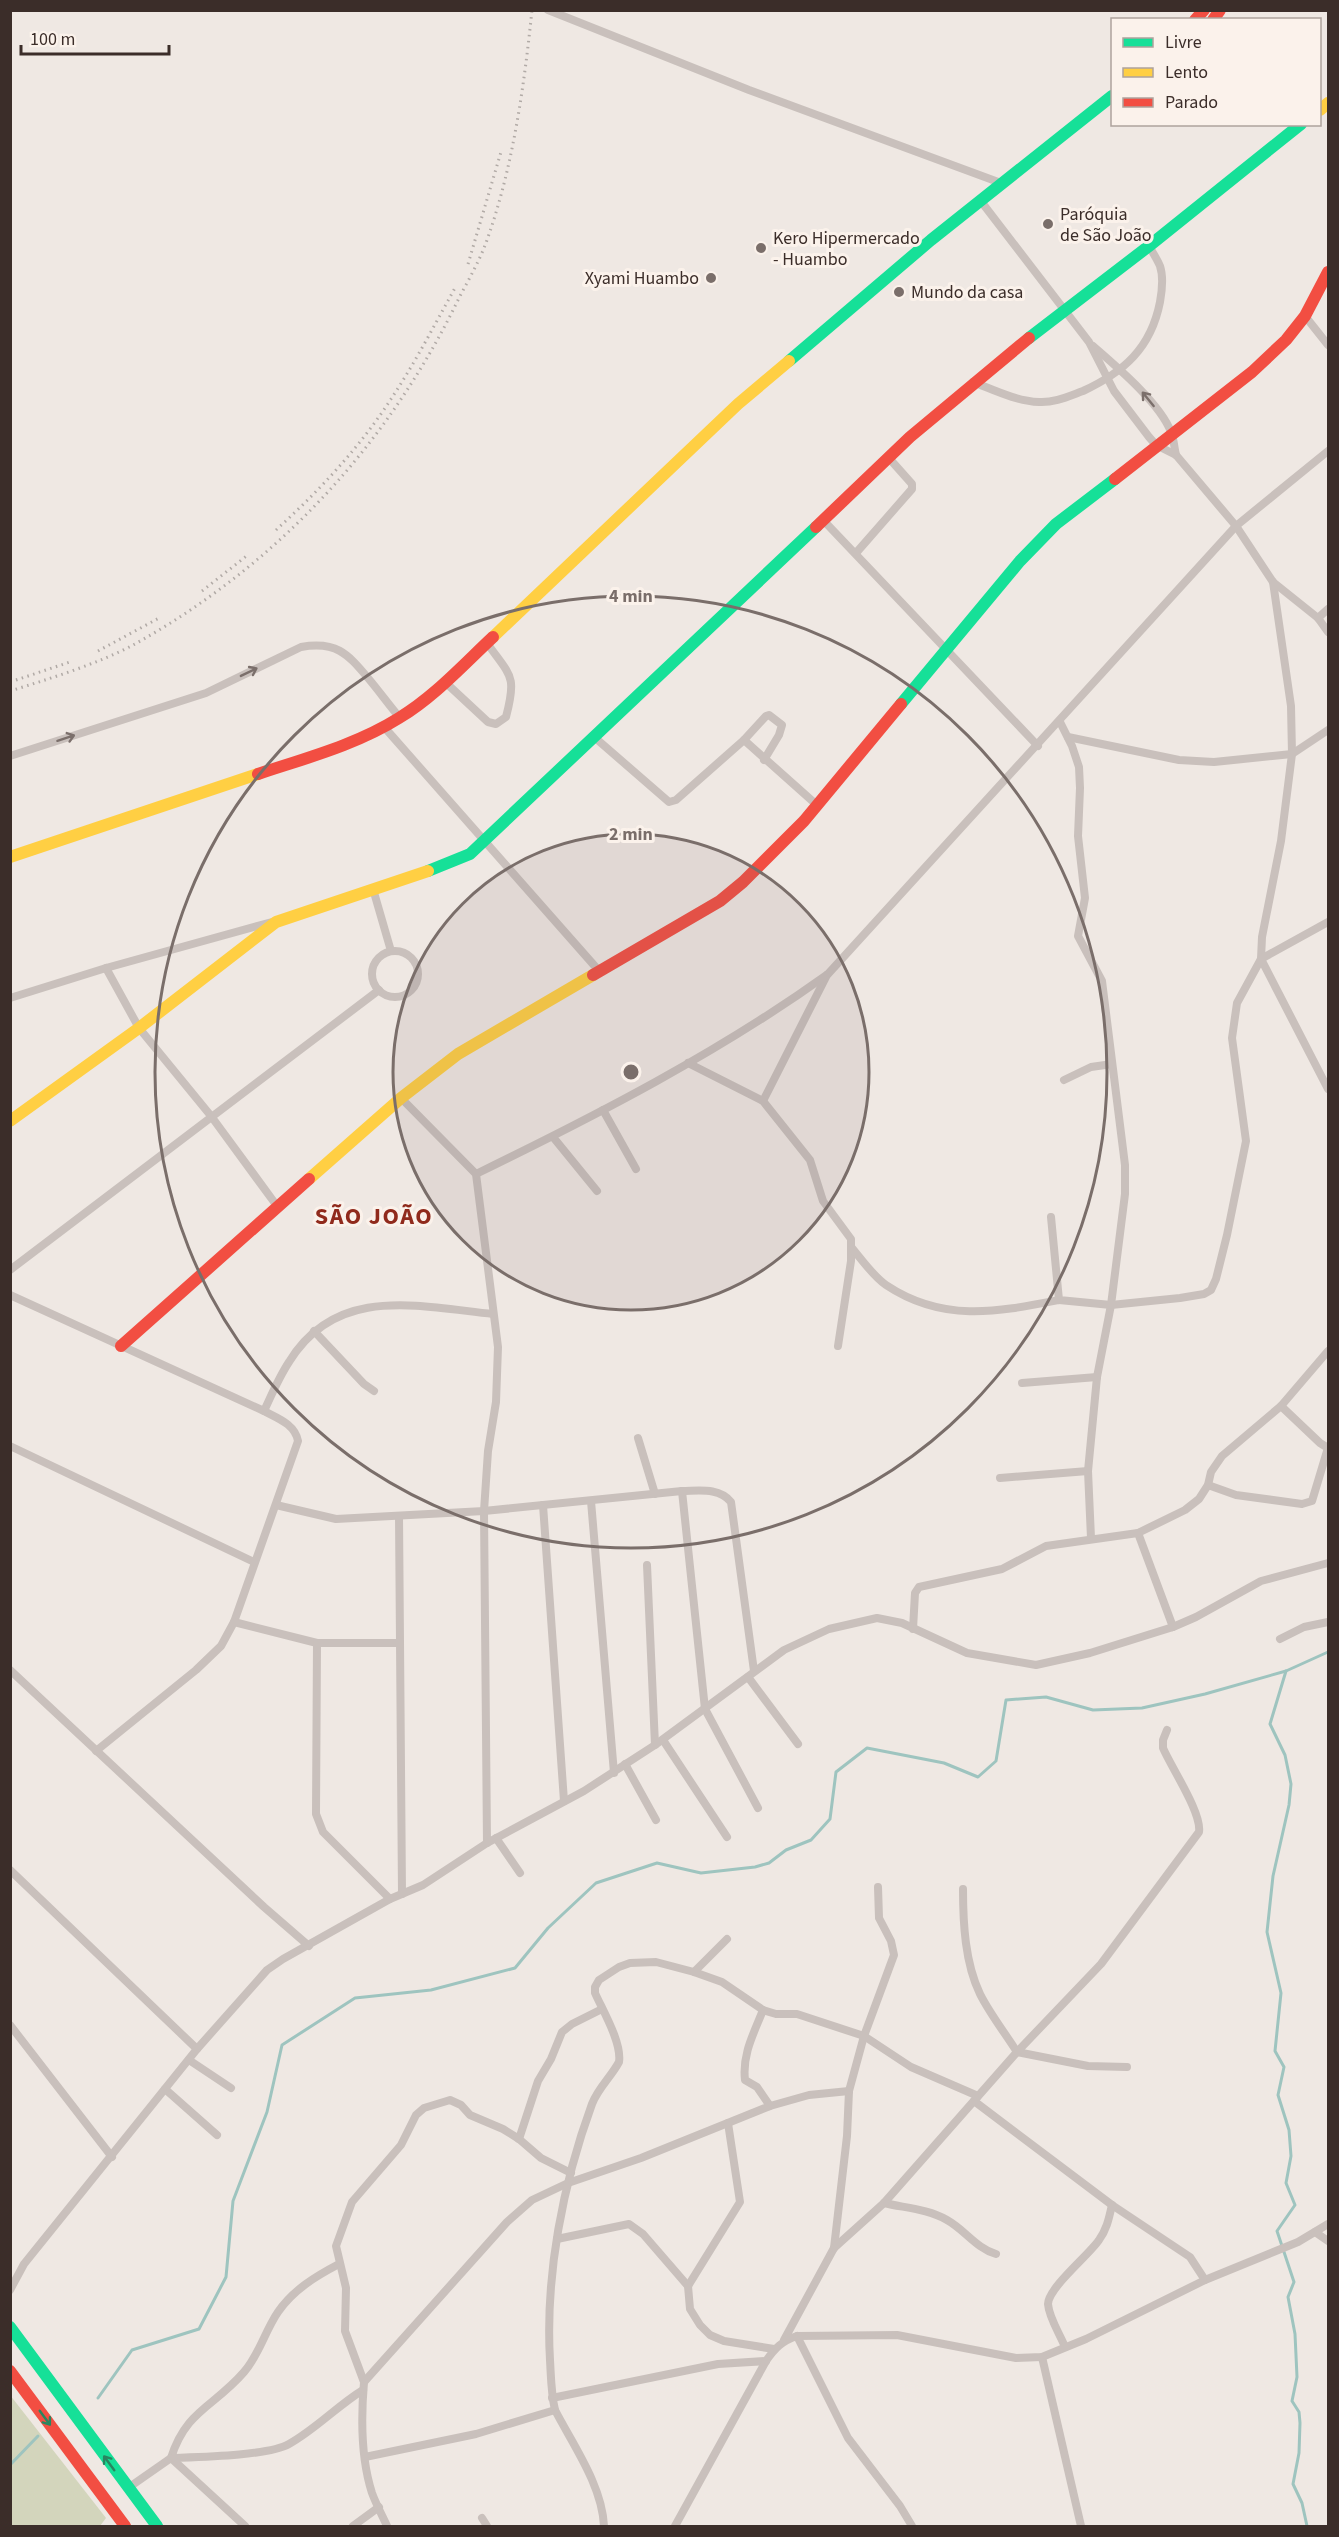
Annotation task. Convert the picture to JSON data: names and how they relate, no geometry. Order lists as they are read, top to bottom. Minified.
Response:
{"districts":["SÃO JOÃO"],"places":["Paróquia de São João","Kero Hipermercado - Huambo","Xyami Huambo","Mundo da casa"],"legend":["Livre","Lento","Parado"],"scale_bar":"100 m","rings":["4 min","2 min"]}
